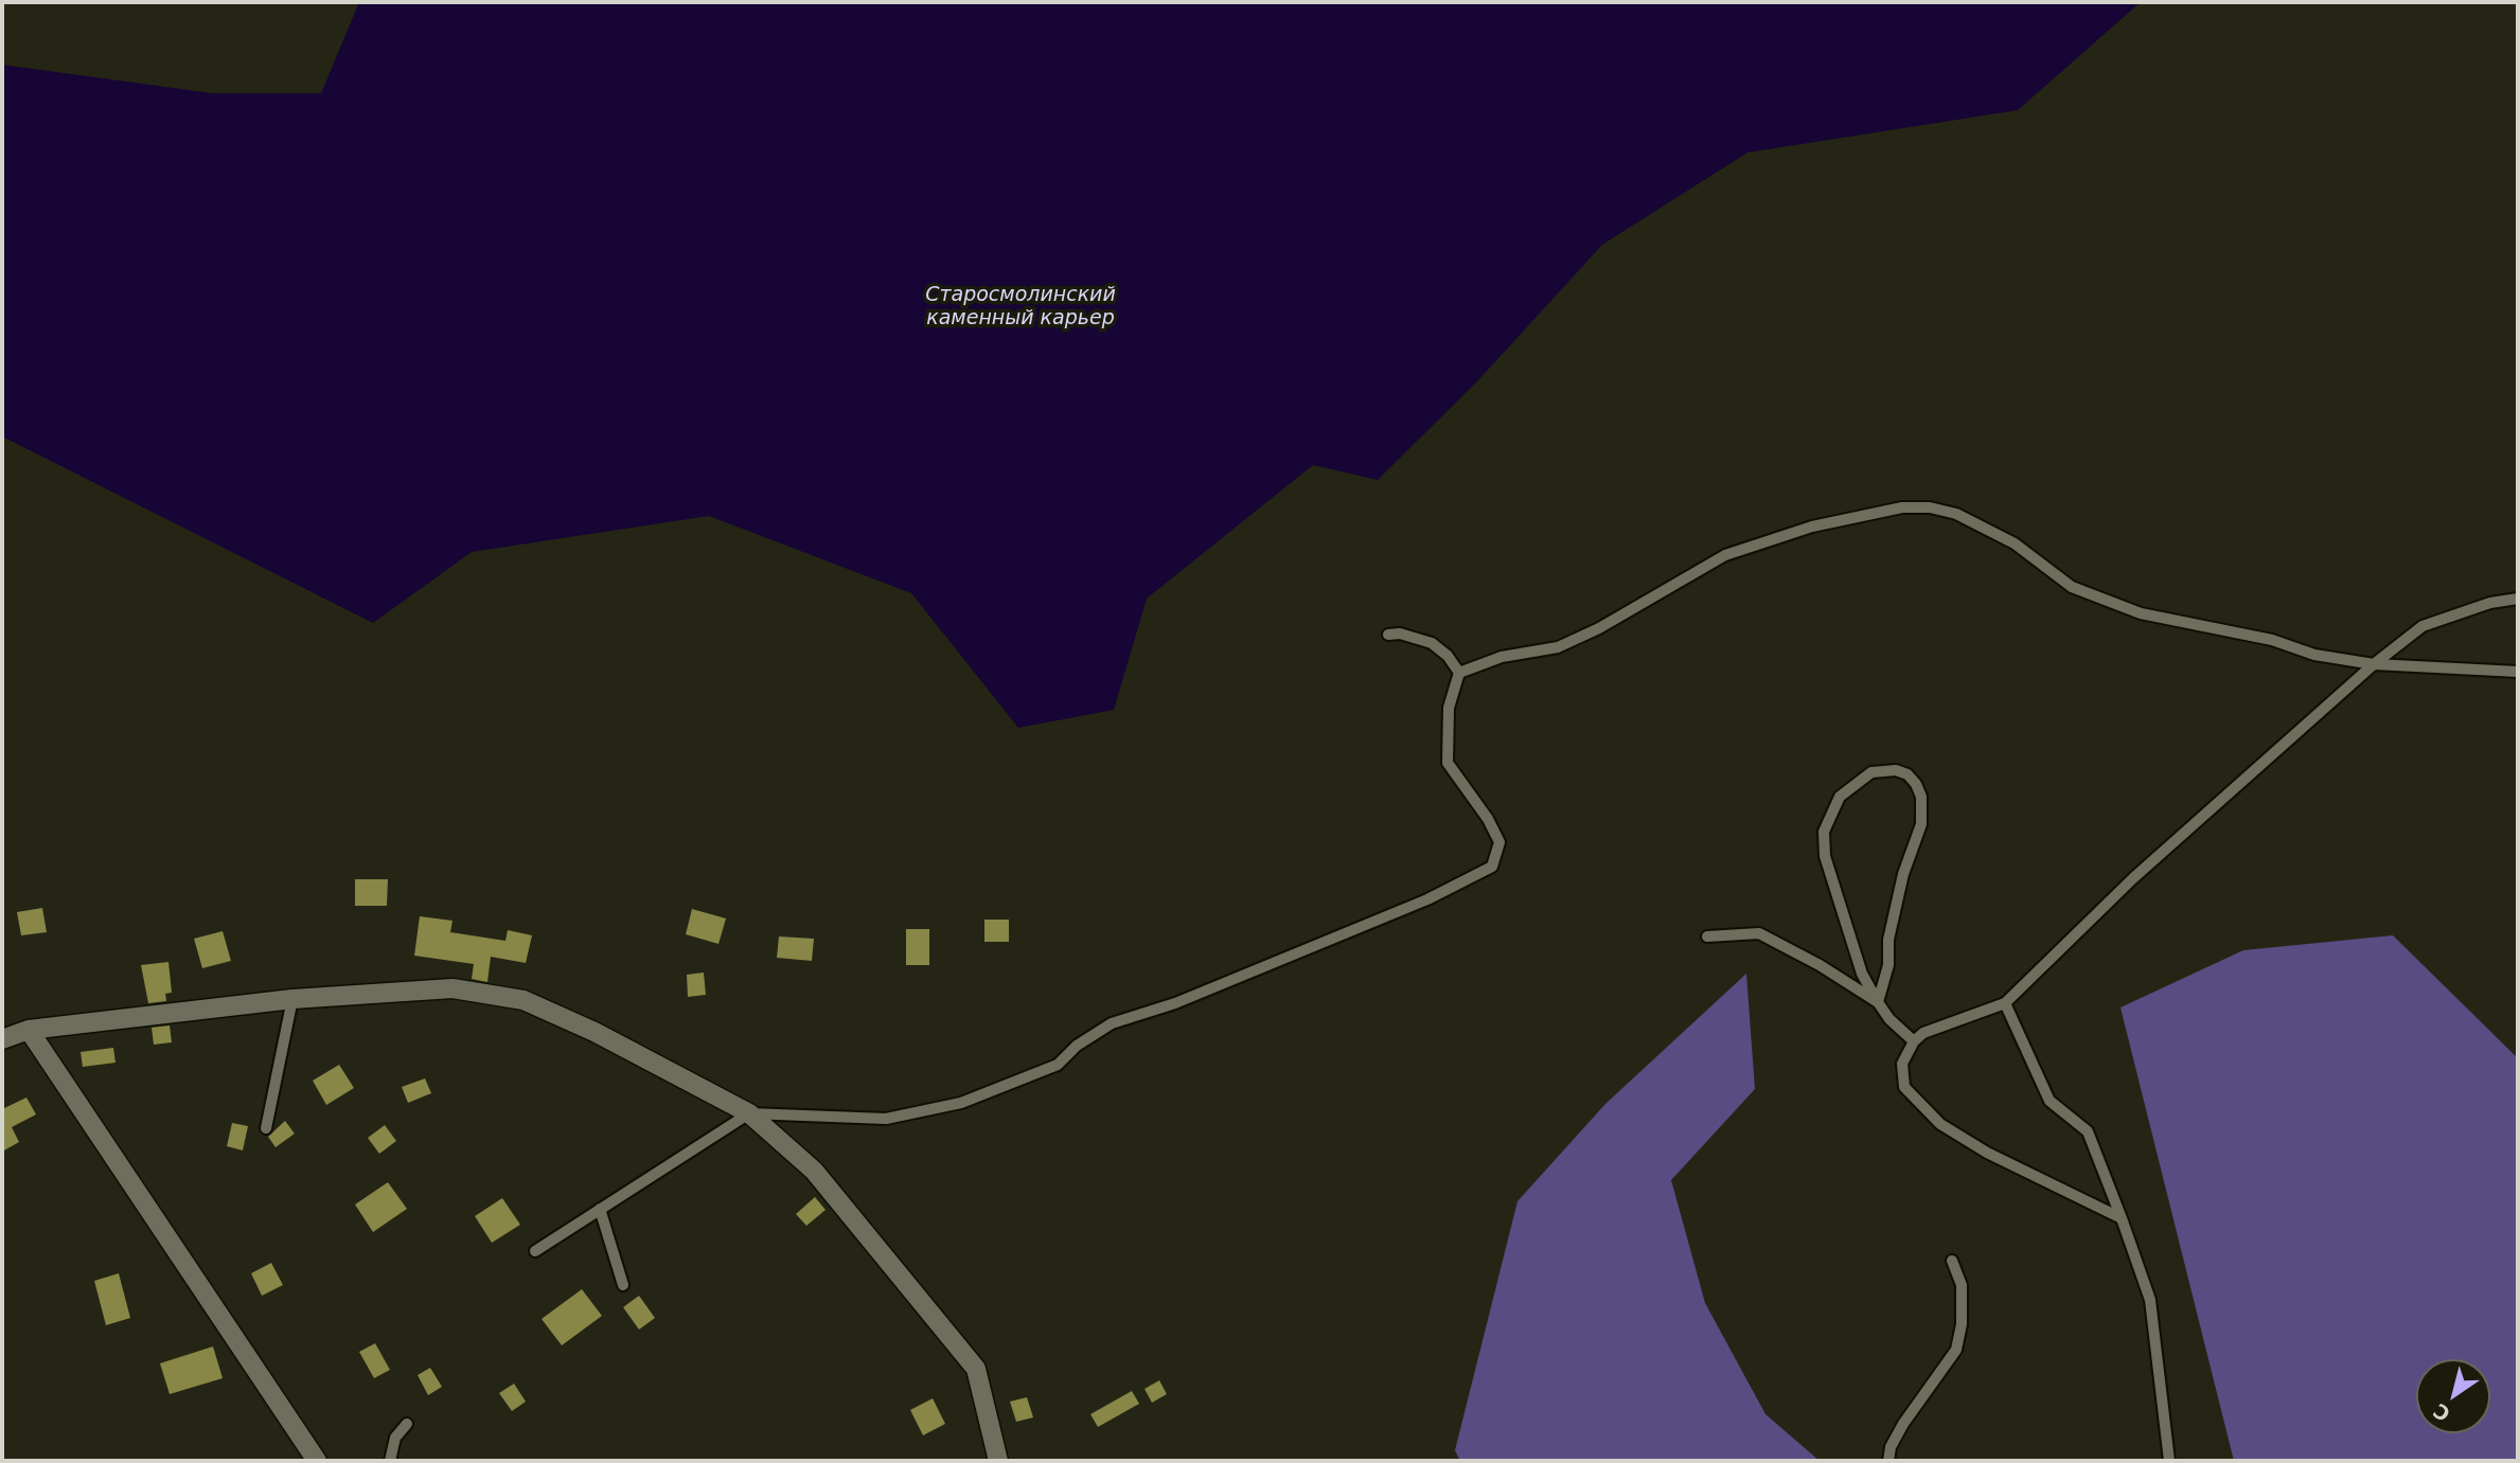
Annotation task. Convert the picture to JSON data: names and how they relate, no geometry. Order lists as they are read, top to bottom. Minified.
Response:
{"water":["Старосмолинский каменный карьер"],"north":"bottom left"}
